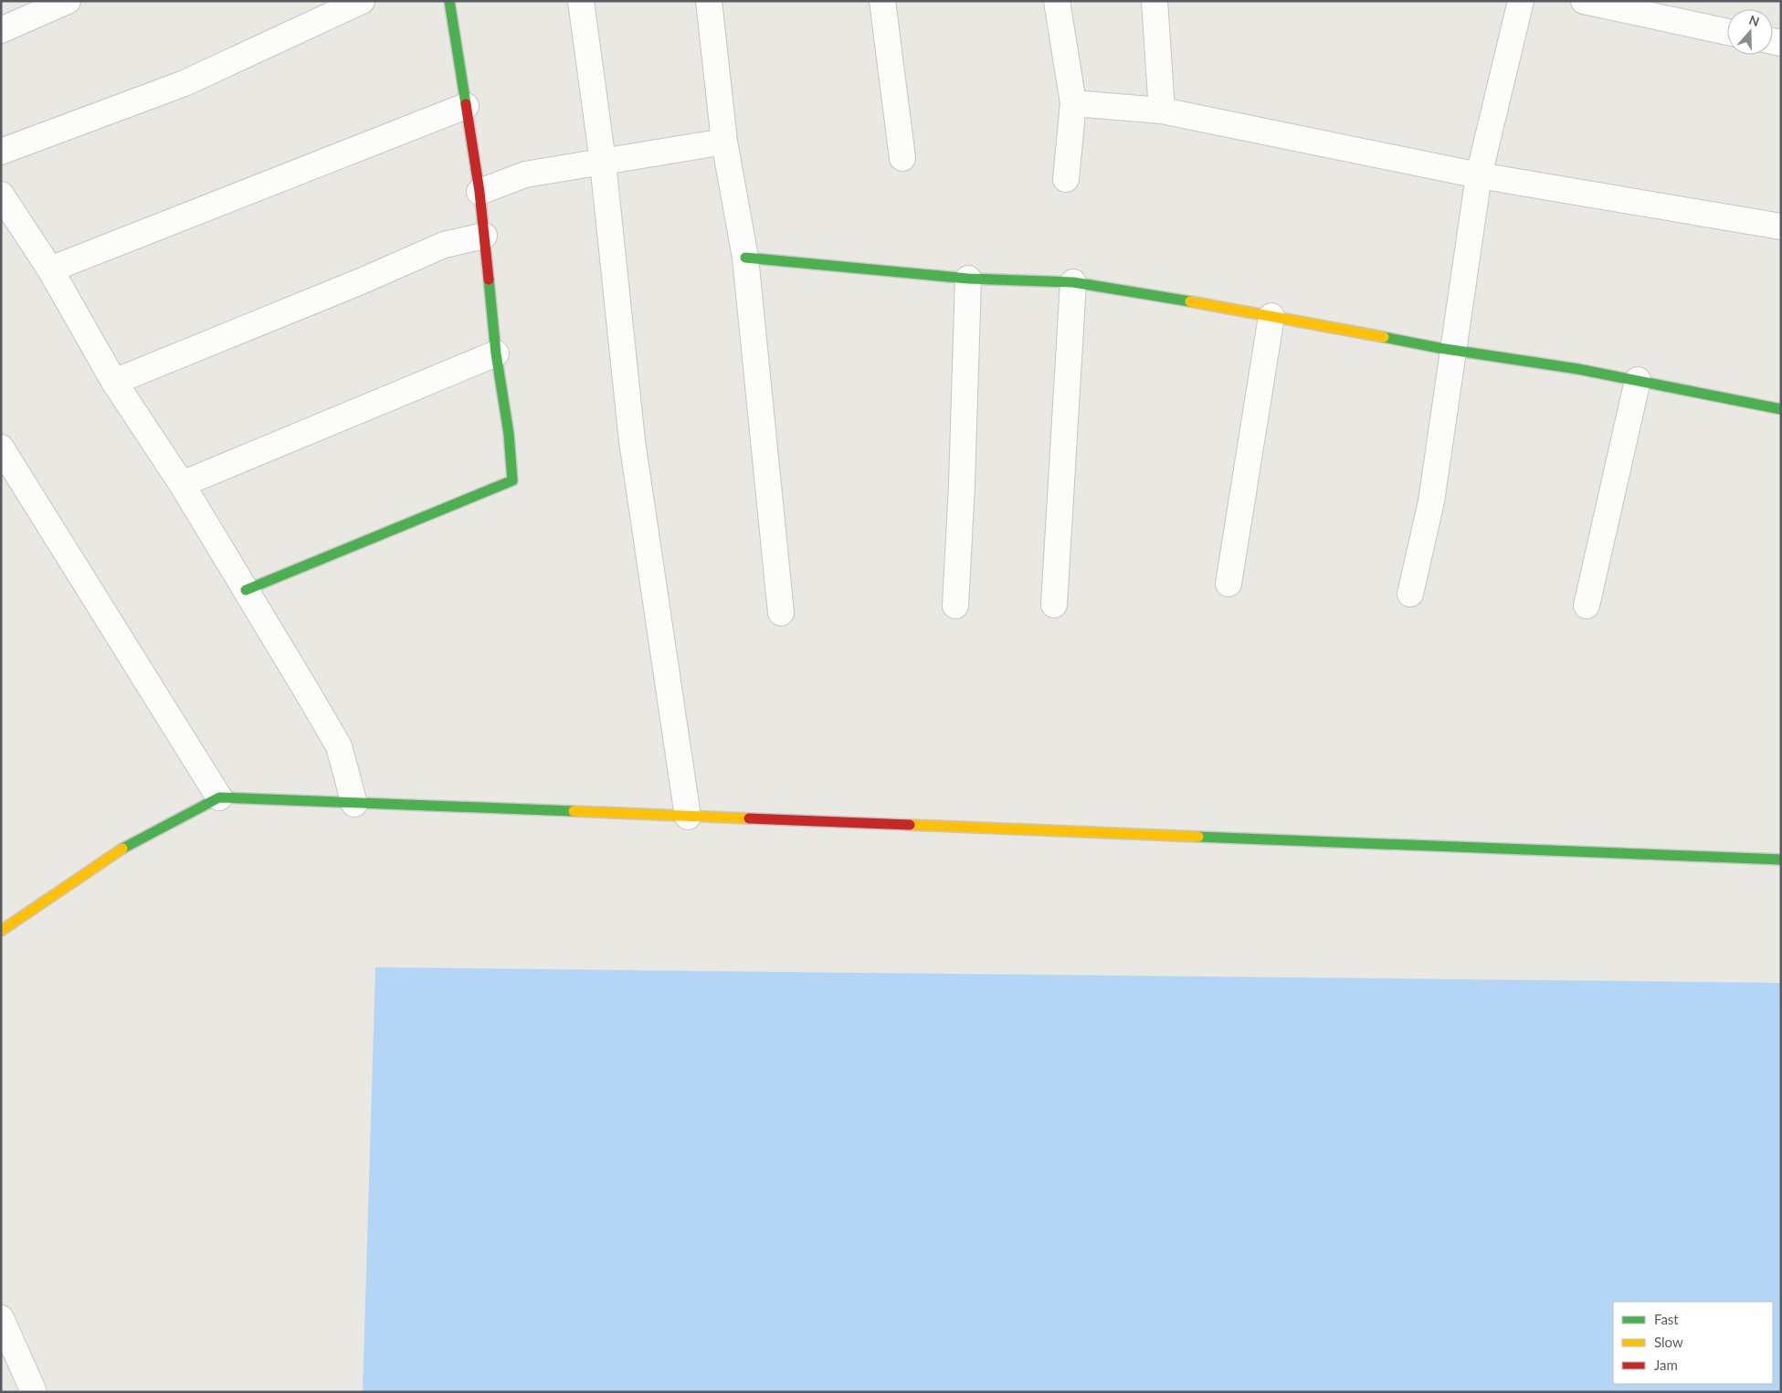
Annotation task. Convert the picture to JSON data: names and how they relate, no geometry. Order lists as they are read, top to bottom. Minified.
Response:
{"legend":["Fast","Slow","Jam"],"north":"top"}
